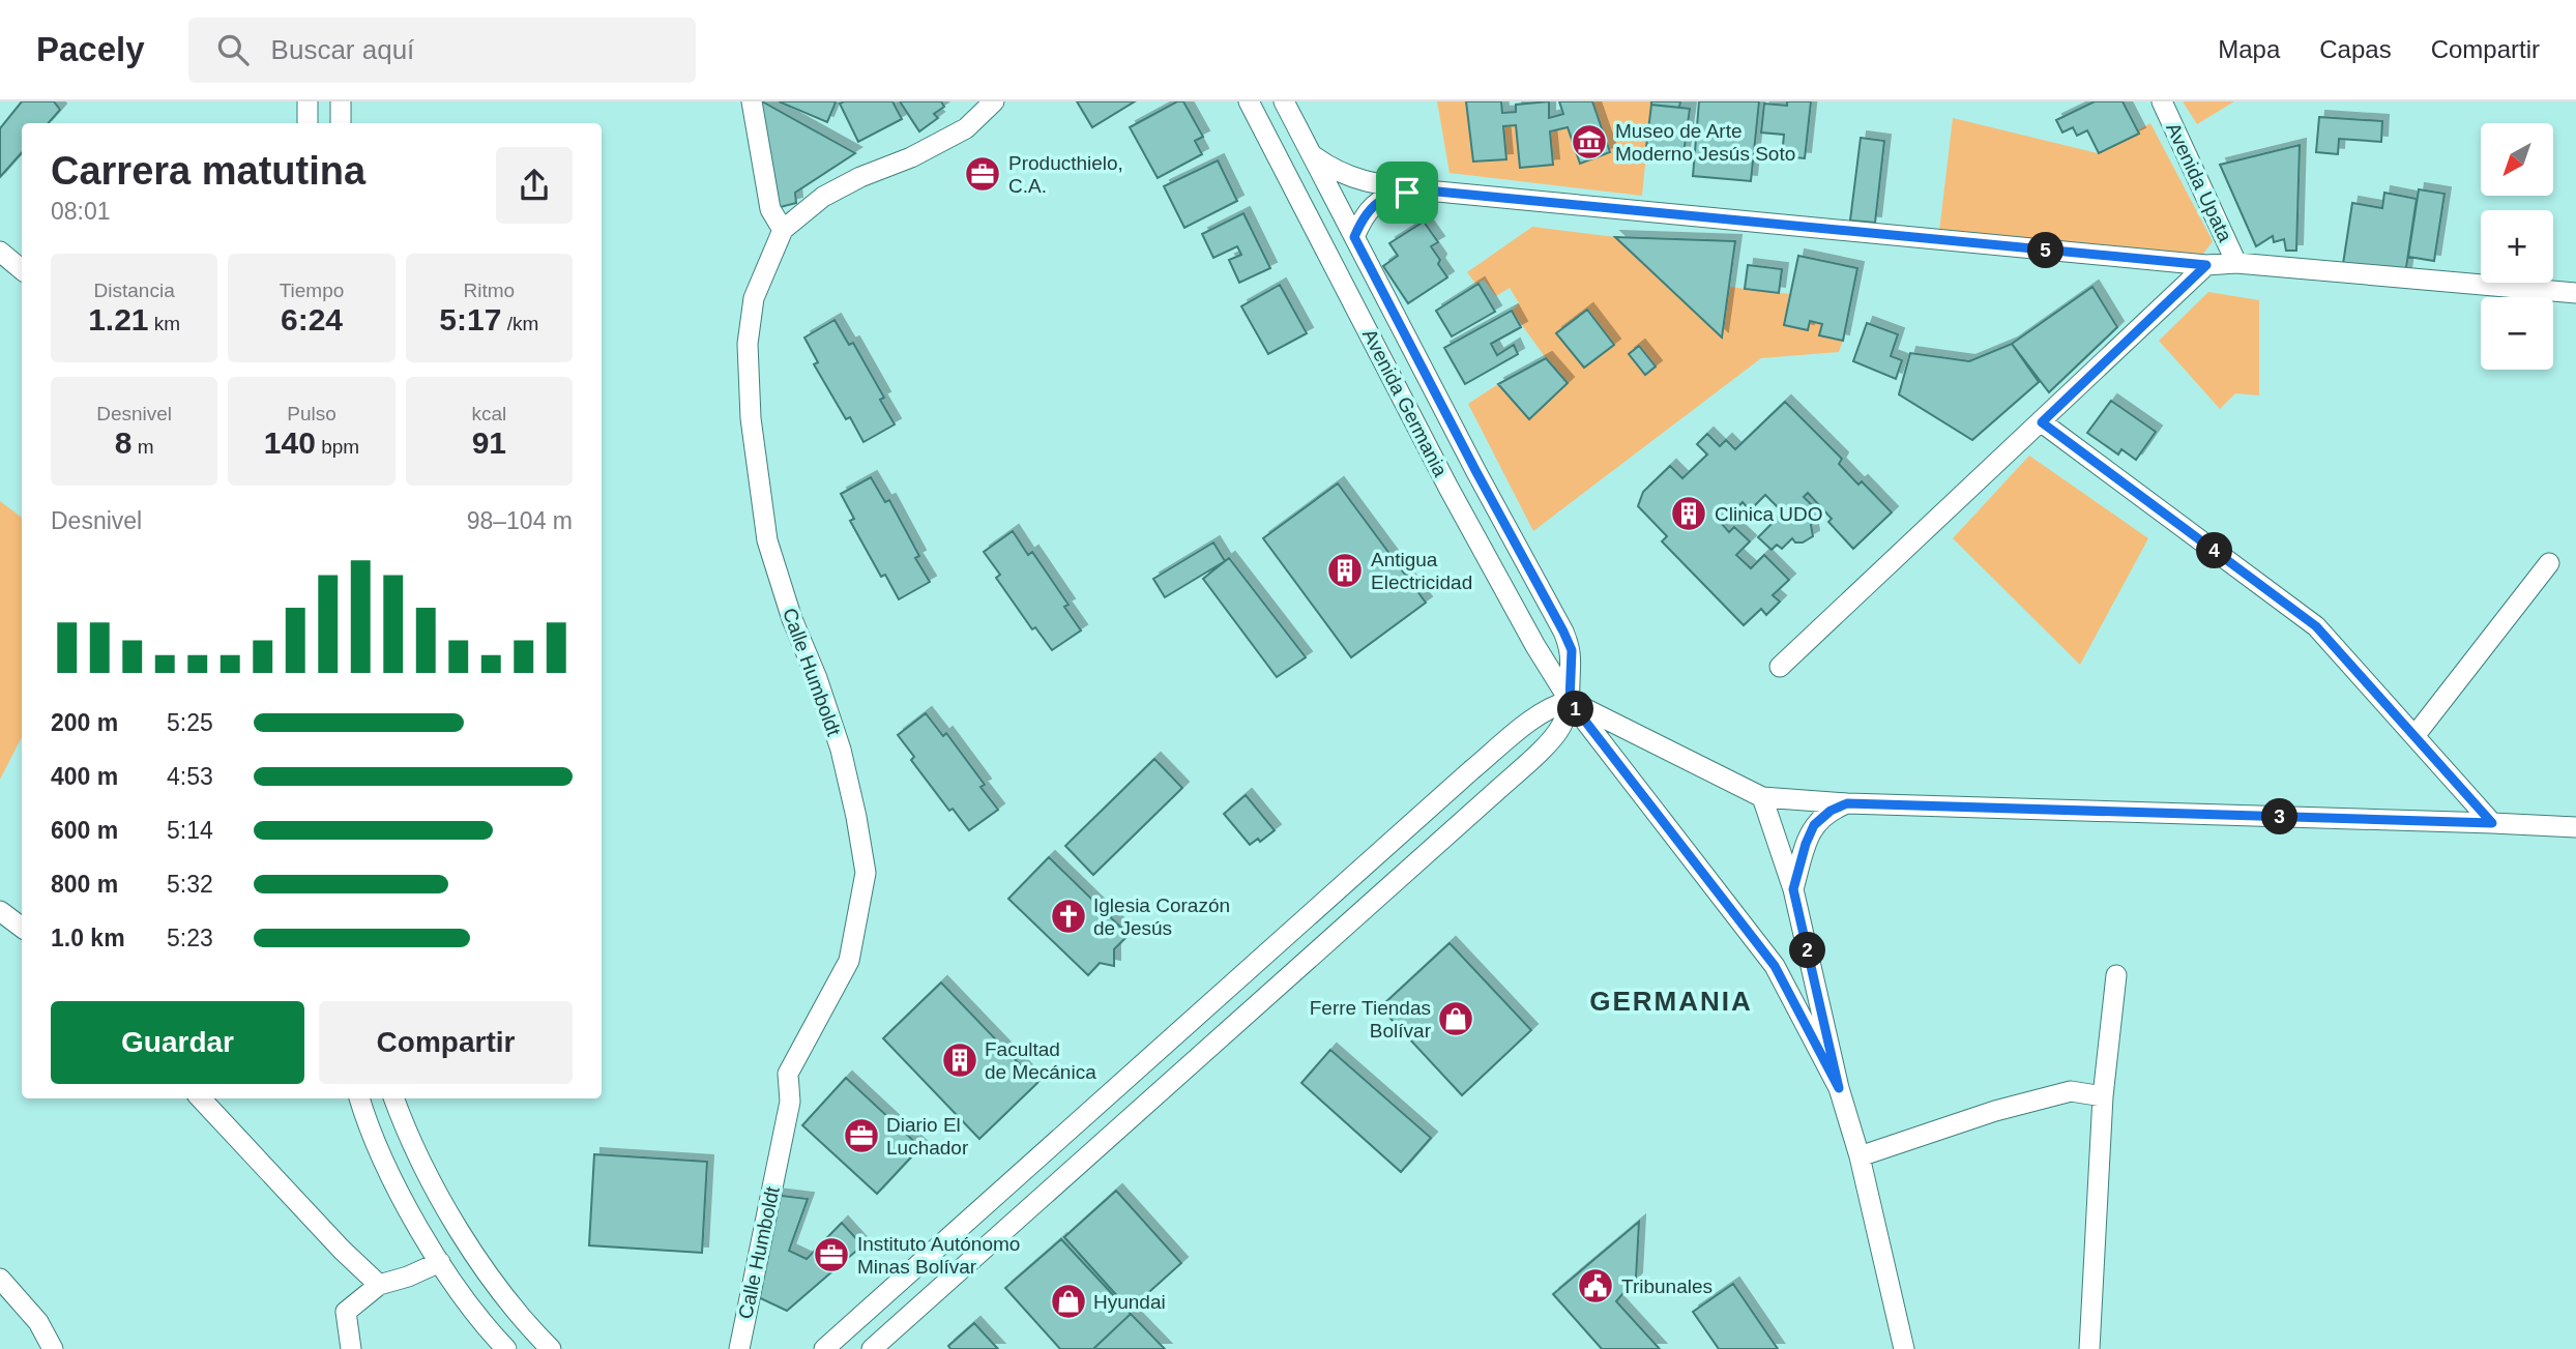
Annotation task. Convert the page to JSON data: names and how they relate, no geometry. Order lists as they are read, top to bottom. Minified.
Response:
{"streets":{"street":["Avenida Upata","Avenida Germania","Calle Humboldt"]},"districts":["GERMANIA"],"places":{"museum":["Museo de Arte Moderno Jesús Soto"],"office":["Producthielo, C.A.","Diario El Luchador","Instituto Autónomo Minas Bolívar"],"building":["Clinica UDO","Antigua Electricidad","Facultad de Mecánica"],"church":["Iglesia Corazón de Jesús"],"shop":["Ferre Tiendas Bolívar","Hyundai"],"public building":["Tribunales"]},"north":"bottom left","page":{"header":"Pacely","search":"Buscar aquí","nav":["Mapa","Capas","Compartir"],"map_buttons":["+","−"],"heading":["Carrera matutina","08:01"],"pins":["5","4","1","3","2"],"stats":[["Distancia","1.21 km"],["Tiempo","6:24"],["Ritmo","5:17 /km"],["Desnivel","8 m"],["Pulso","140 bpm"],["kcal","91"]],"chart":["Desnivel","98–104 m"],"list":[{"name":"200 m","note":"5:25"},{"name":"400 m","note":"4:53"},{"name":"600 m","note":"5:14"},{"name":"800 m","note":"5:32"},{"name":"1.0 km","note":"5:23"}],"buttons":["Guardar","Compartir"]}}
